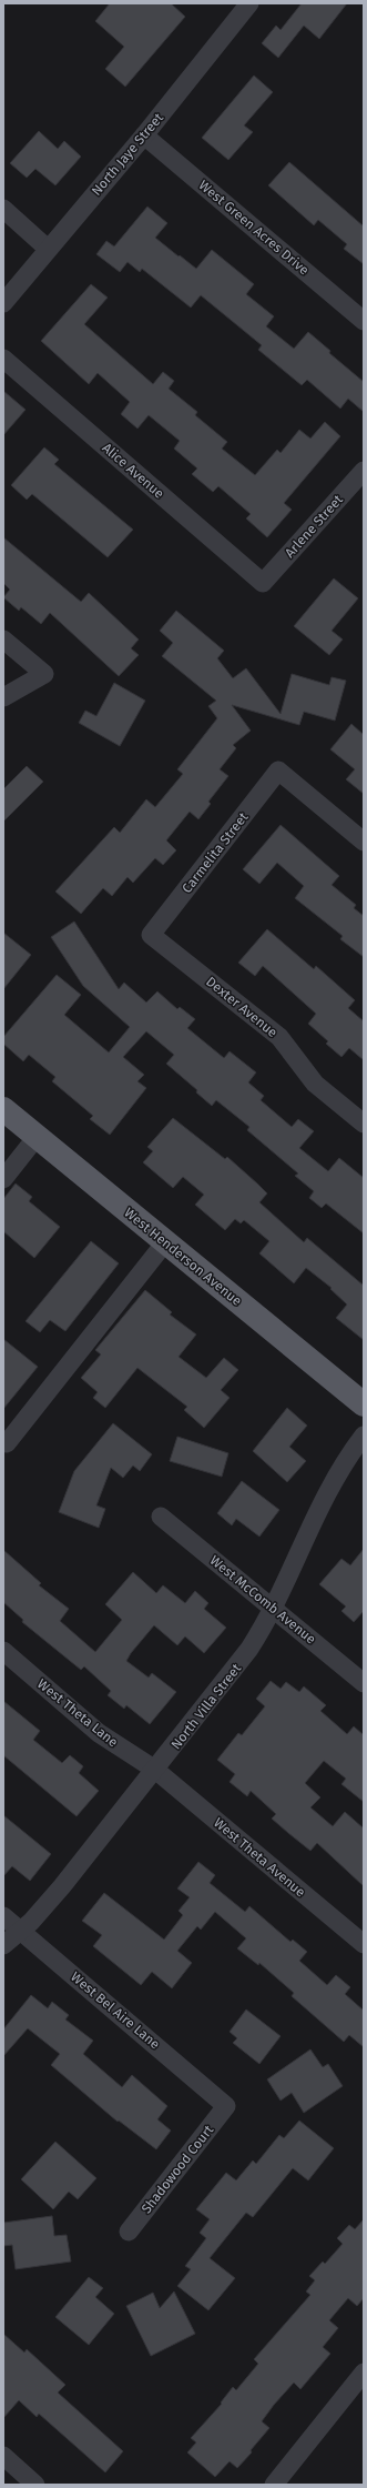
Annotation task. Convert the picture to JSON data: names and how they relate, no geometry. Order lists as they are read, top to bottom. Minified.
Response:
{"streets":{"main road":["West Henderson Avenue"],"street":["North Jaye Street","West Green Acres Drive","Alice Avenue","Arlene Street","Carmelita Street","Dexter Avenue","West McComb Avenue","North Villa Street","West Theta Lane","West Theta Avenue","West Bel Aire Lane","Shadowood Court"]},"crossings":[["North Jaye Street","West Green Acres Drive"],["Alice Avenue","Arlene Street"],["Carmelita Street","Dexter Avenue"],["West McComb Avenue","North Villa Street"],["North Villa Street","West Theta Lane"],["North Villa Street","West Theta Avenue"],["North Villa Street","West Bel Aire Lane"],["West Theta Lane","West Theta Avenue"],["West Bel Aire Lane","Shadowood Court"]]}
